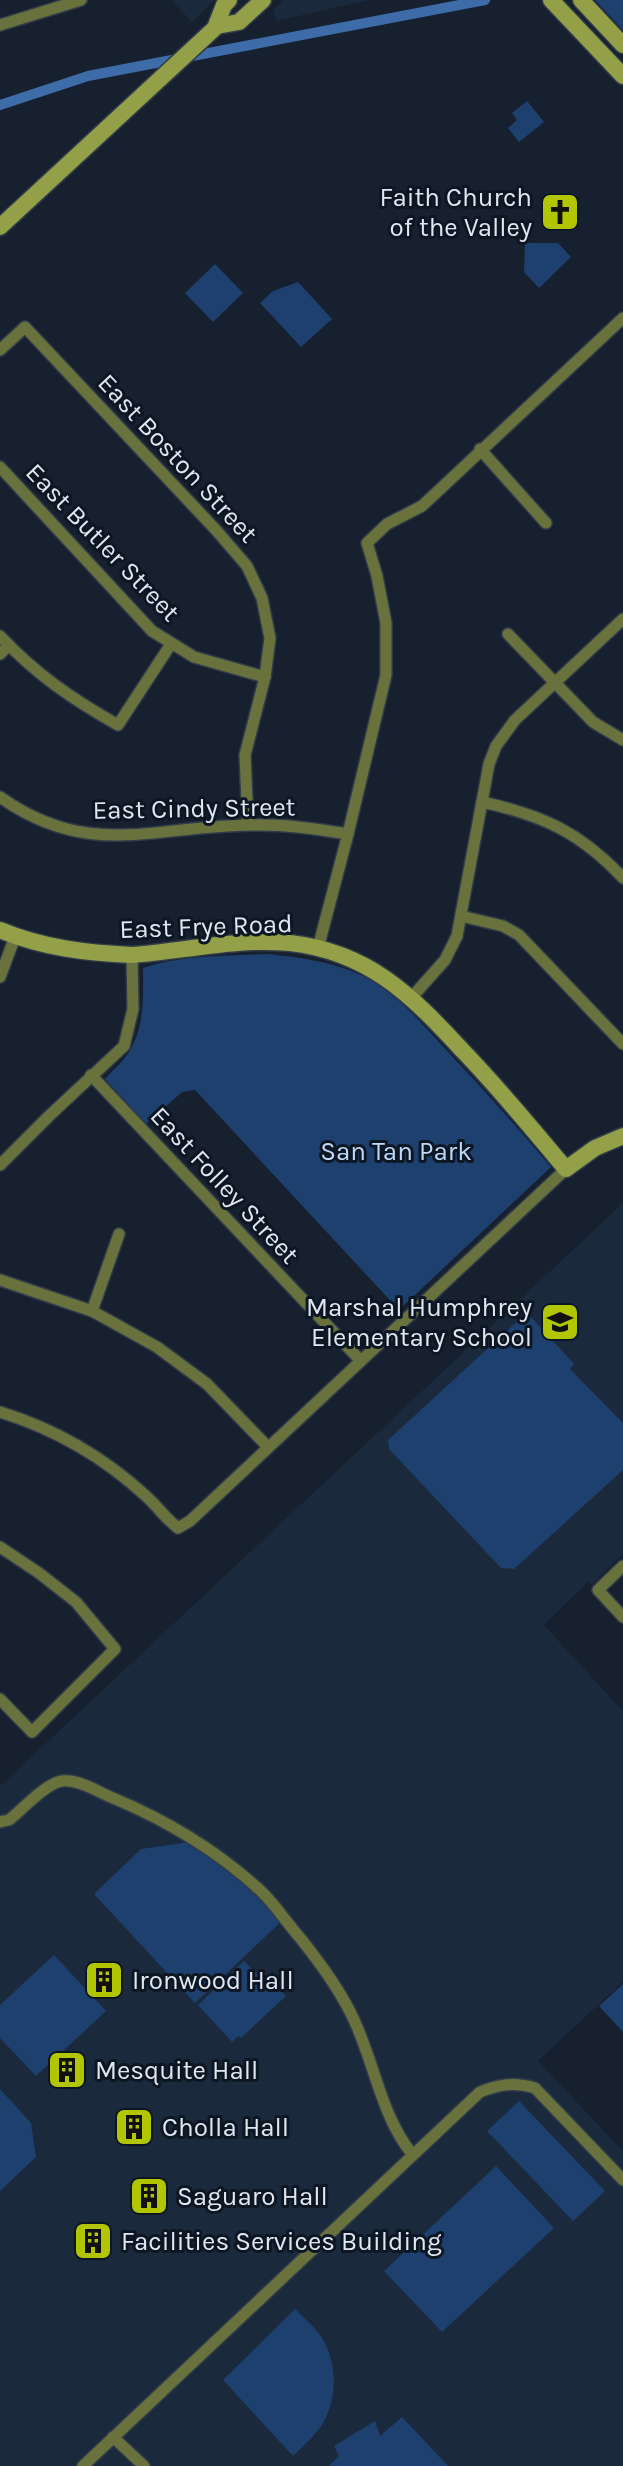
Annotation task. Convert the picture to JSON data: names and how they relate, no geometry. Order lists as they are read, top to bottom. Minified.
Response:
{"streets":{"street":["East Boston Street","East Butler Street","East Cindy Street","East Frye Road","East Folley Street"]},"crossings":[["East Boston Street","East Butler Street"],["East Boston Street","East Cindy Street"]],"parks":["San Tan Park"],"places":{"church":["Faith Church of the Valley"],"school or university":["Marshal Humphrey Elementary School"],"building":["Ironwood Hall","Mesquite Hall","Cholla Hall","Saguaro Hall","Facilities Services Building"]}}
